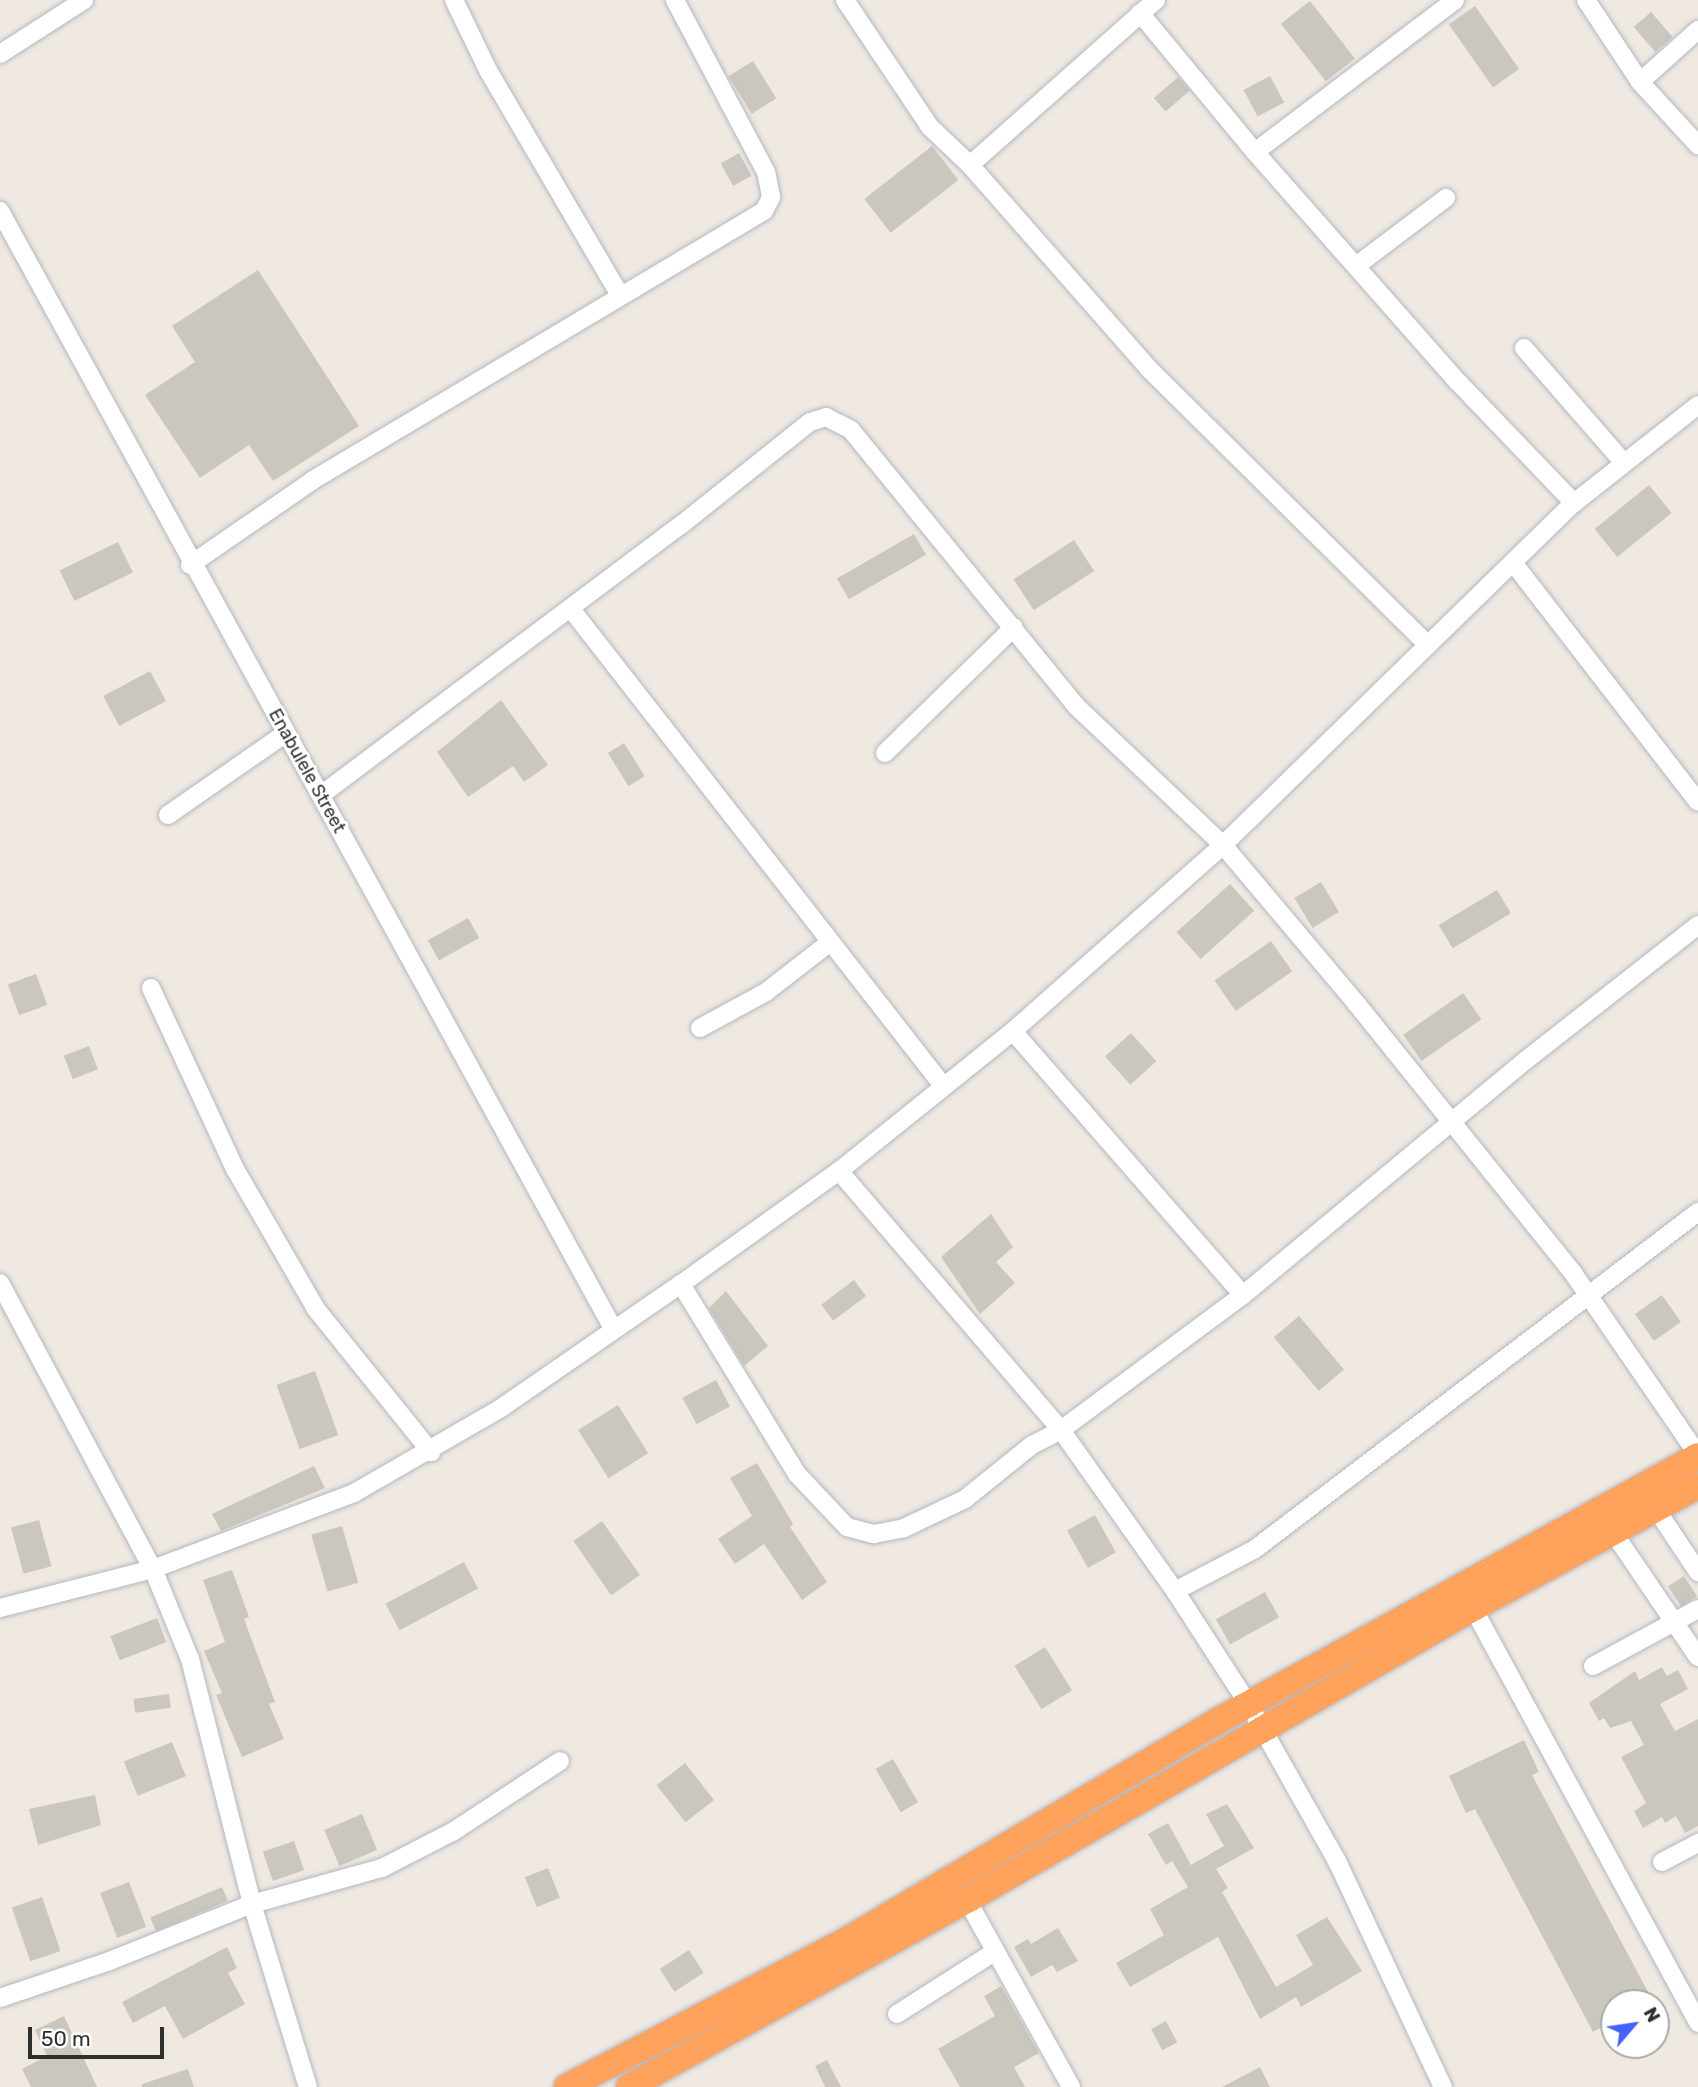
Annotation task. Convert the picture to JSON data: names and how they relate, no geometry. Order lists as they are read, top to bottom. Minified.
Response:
{"streets":{"street":["Enabulele Street"]},"scale_bar":"50 m","north":"top right"}
